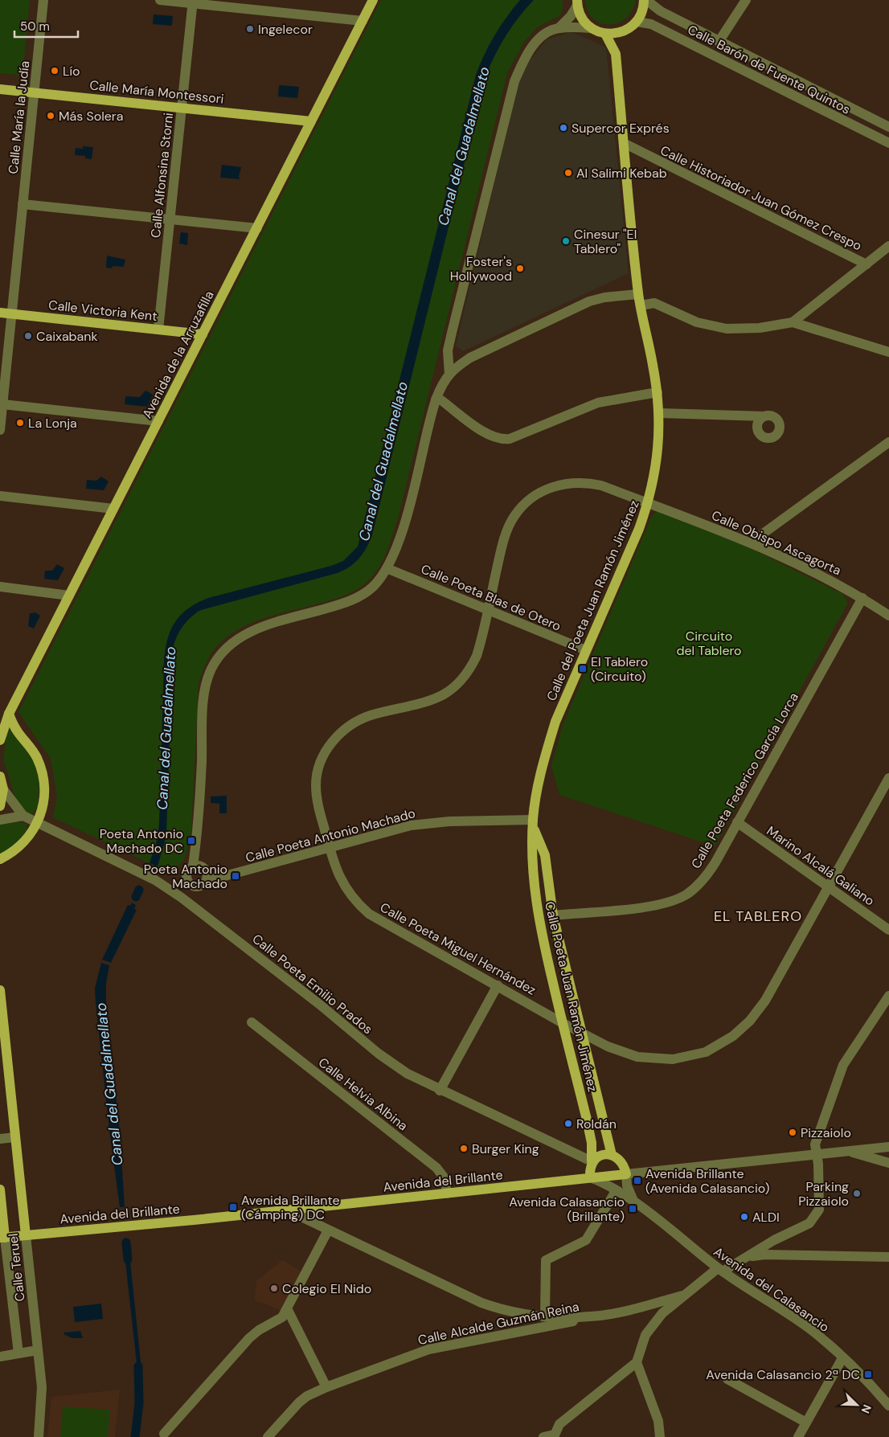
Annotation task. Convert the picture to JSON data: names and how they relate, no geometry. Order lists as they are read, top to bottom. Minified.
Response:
{"streets":{"main road":["Calle María Montessori","Calle Victoria Kent","Avenida de la Arruzafilla","Calle del Poeta Juan Ramón Jiménez","Calle Poeta Juan Ramón Jiménez","Avenida del Brillante","Calle Teruel"],"street":["Calle Barón de Fuente Quintos","Calle María la Judía","Calle Alfonsina Storni","Calle Historiador Juan Gómez Crespo","Calle Obispo Ascagorta","Calle Poeta Blas de Otero","Calle Poeta Federico García Lorca","Calle Poeta Antonio Machado","Marino Alcalá Galiano","Calle Poeta Miguel Hernández","Calle Poeta Emilio Prados","Calle Helvia Albina","Avenida del Calasancio","Calle Alcalde Guzmán Reina"]},"crossings":[["Calle María Montessori","Calle María la Judía"],["Calle María Montessori","Calle Alfonsina Storni"],["Calle María Montessori","Avenida de la Arruzafilla"],["Calle María la Judía","Calle Victoria Kent"],["Calle Alfonsina Storni","Calle Victoria Kent"],["Calle Historiador Juan Gómez Crespo","Calle del Poeta Juan Ramón Jiménez"],["Calle Victoria Kent","Avenida de la Arruzafilla"],["Calle Obispo Ascagorta","Calle del Poeta Juan Ramón Jiménez"],["Calle Obispo Ascagorta","Calle Poeta Federico García Lorca"],["Calle Obispo Ascagorta","Calle Poeta Miguel Hernández"],["Calle Poeta Blas de Otero","Calle del Poeta Juan Ramón Jiménez"],["Calle Poeta Blas de Otero","Calle Poeta Miguel Hernández"],["Calle del Poeta Juan Ramón Jiménez","Calle Poeta Antonio Machado"],["Calle del Poeta Juan Ramón Jiménez","Calle Poeta Miguel Hernández"],["Calle del Poeta Juan Ramón Jiménez","Calle Poeta Juan Ramón Jiménez"],["Calle Poeta Federico García Lorca","Marino Alcalá Galiano"],["Calle Poeta Federico García Lorca","Calle Poeta Juan Ramón Jiménez"],["Calle Poeta Antonio Machado","Calle Poeta Miguel Hernández"],["Calle Poeta Antonio Machado","Calle Poeta Juan Ramón Jiménez"],["Marino Alcalá Galiano","Calle Poeta Miguel Hernández"],["Calle Poeta Miguel Hernández","Calle Poeta Juan Ramón Jiménez"],["Calle Poeta Emilio Prados","Calle Poeta Juan Ramón Jiménez"],["Calle Poeta Juan Ramón Jiménez","Avenida del Brillante"],["Calle Poeta Juan Ramón Jiménez","Avenida del Calasancio"],["Calle Helvia Albina","Avenida del Brillante"],["Avenida del Brillante","Calle Teruel"],["Avenida del Brillante","Avenida del Calasancio"]],"districts":["EL TABLERO"],"water":["Canal del Guadalmellato"],"parks":["Circuito del Tablero"],"places":{"other":["Ingelecor","Lío","Más Solera","Supercor Exprés","Al Salimi Kebab","Cinesur \"El Tablero\"","Foster's Hollywood","Caixabank","La Lonja","Roldán","Pizzaiolo","Burger King","Parking Pizzaiolo","ALDI","Colegio El Nido"],"transit":["El Tablero (Circuito)","Poeta Antonio Machado DC","Poeta Antonio Machado","Avenida Brillante (Avenida Calasancio)","Avenida Brillante (Cámping) DC","Avenida Calasancio (Brillante)","Avenida Calasancio 2ª DC"]},"scale_bar":"50 m","north":"bottom right"}
